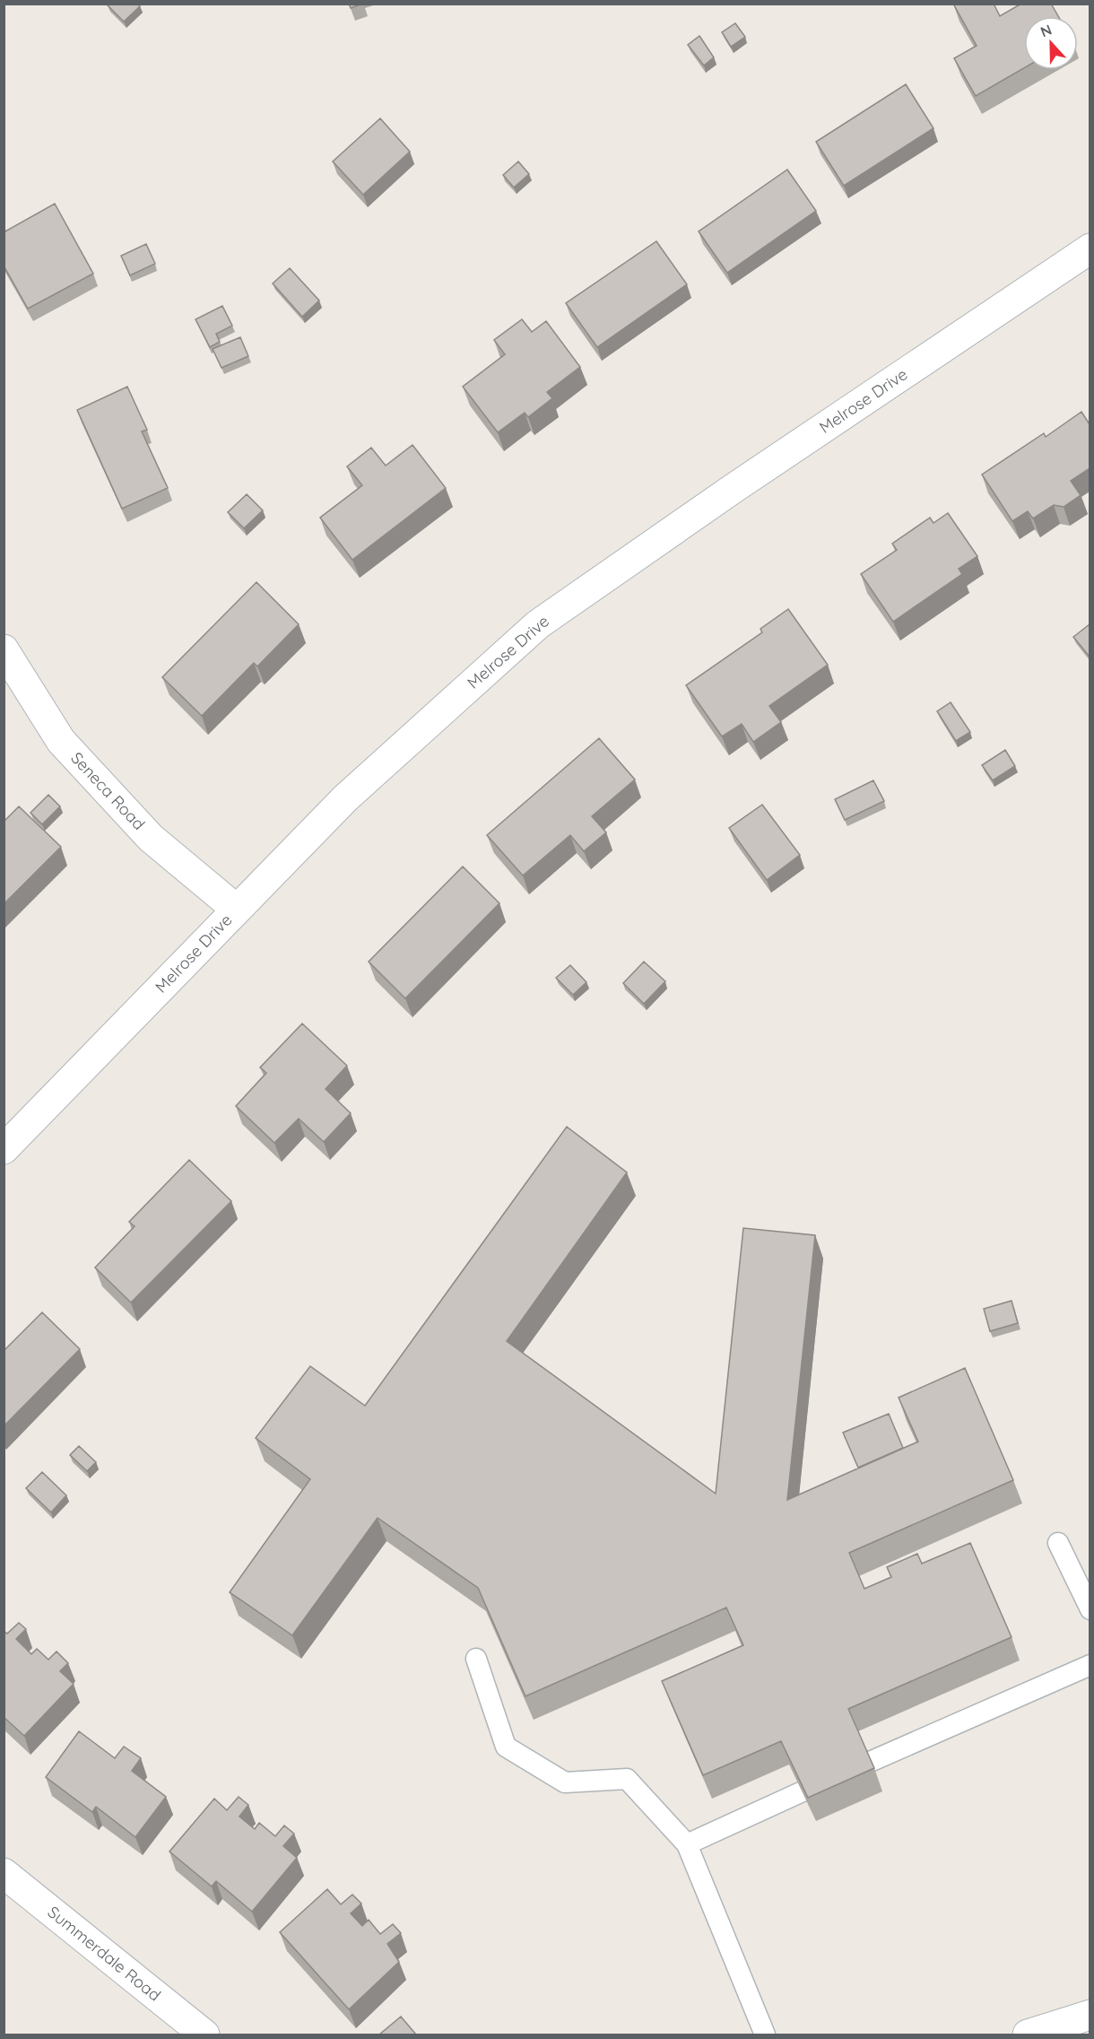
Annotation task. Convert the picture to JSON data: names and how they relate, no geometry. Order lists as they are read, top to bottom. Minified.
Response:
{"streets":{"street":["Melrose Drive","Seneca Road","Summerdale Road"]},"crossings":[["Melrose Drive","Seneca Road"]],"north":"top"}
